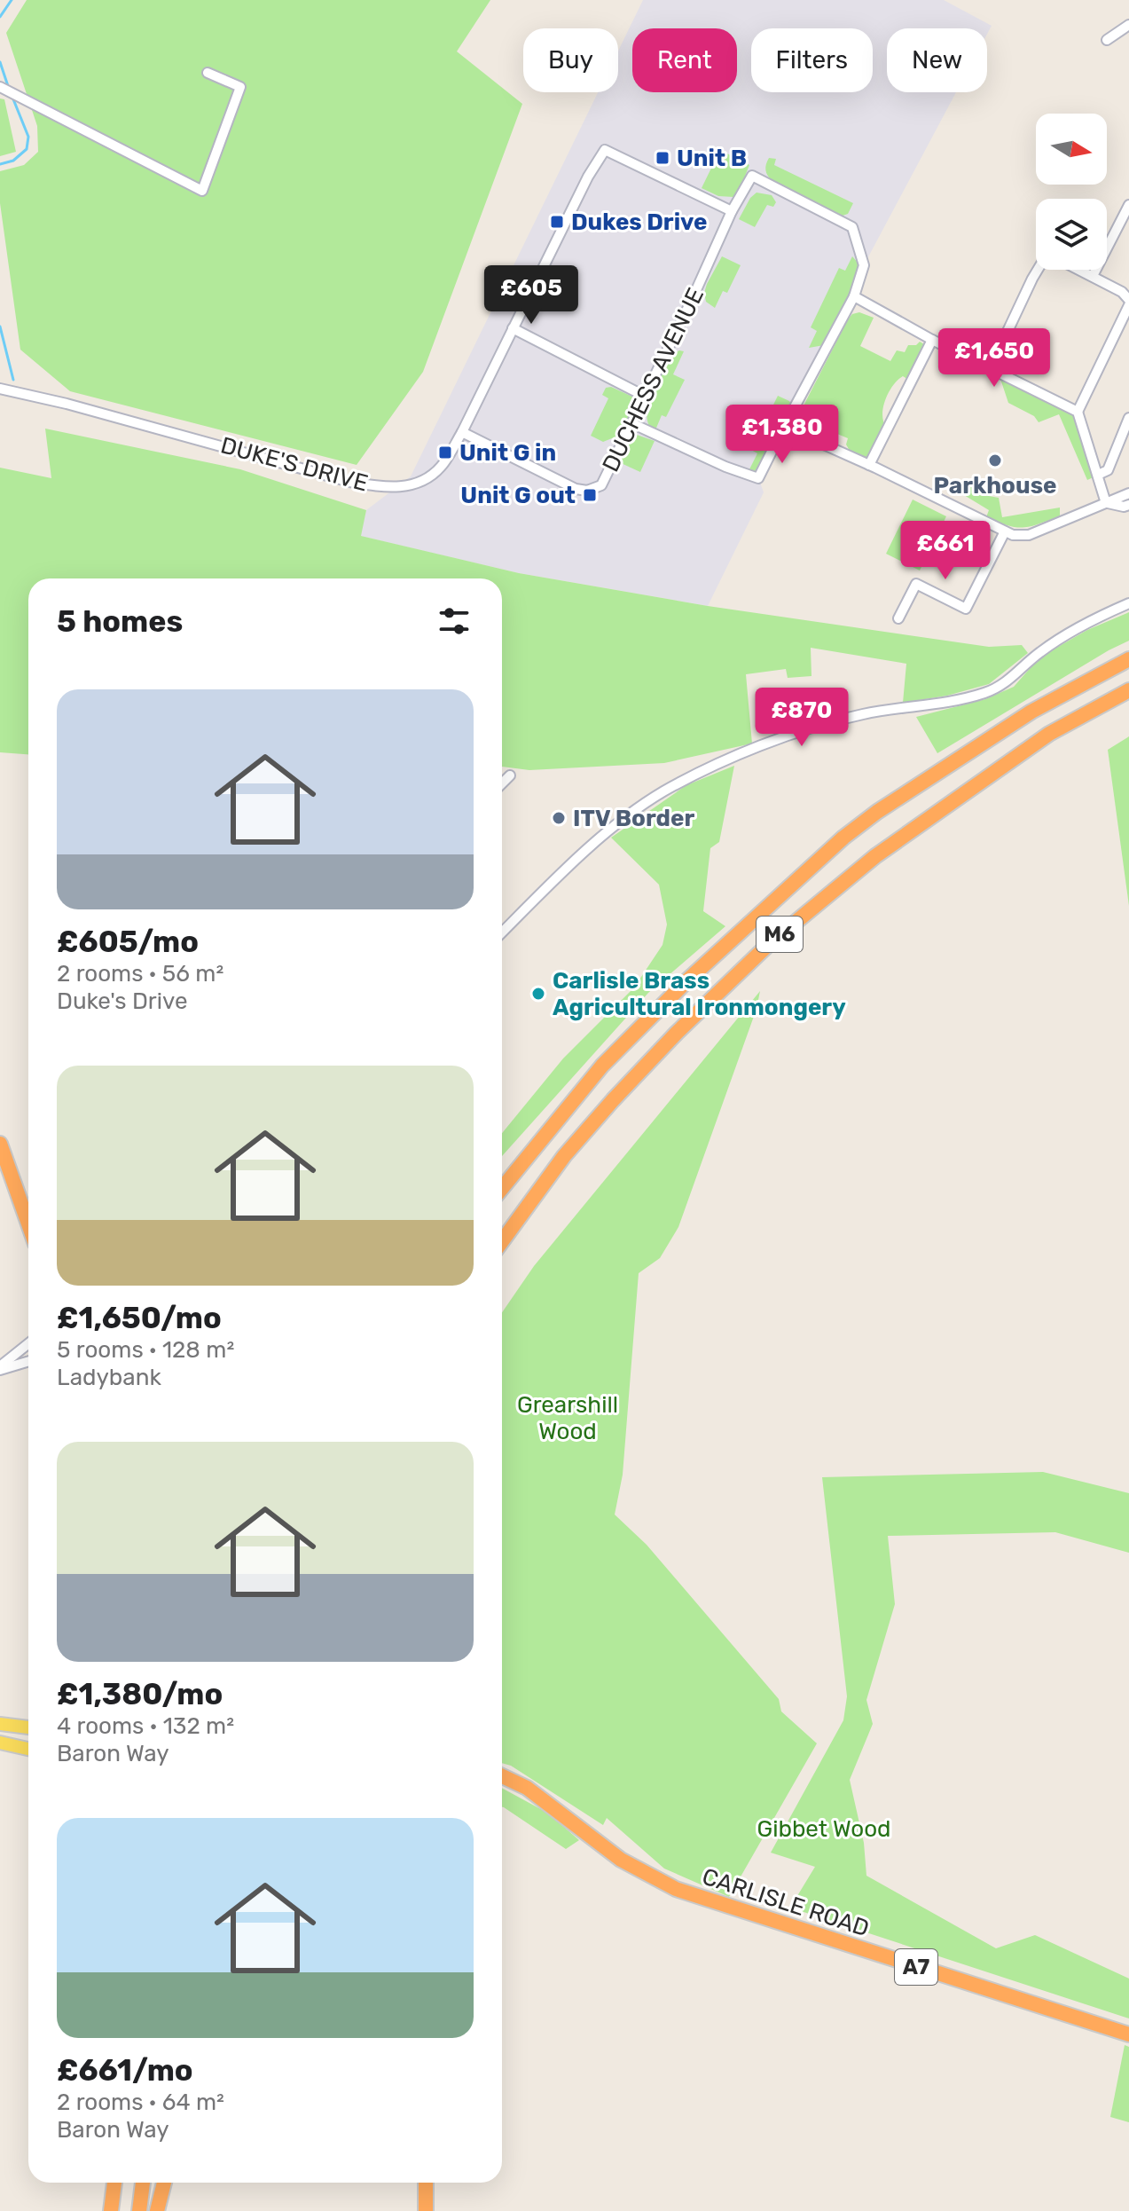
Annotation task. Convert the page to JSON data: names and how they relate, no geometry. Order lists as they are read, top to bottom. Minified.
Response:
{"streets":{"highway":["M6","CARLISLE ROAD","A7"],"street":["DUCHESS AVENUE","DUKE'S DRIVE"]},"crossings":[["DUCHESS AVENUE","DUKE'S DRIVE"]],"parks":["Grearshill Wood","Gibbet Wood"],"places":{"transit":["Unit B","Dukes Drive","Unit G in","Unit G out"],"other":["Parkhouse","ITV Border","Carlisle Brass Agricultural Ironmongery"]},"north":"right","page":{"chip":["Buy","Rent","Filters","New"],"price":["£605","£1,650","£1,380","£661","£870"],"heading":"5 homes","list":[{"name":"£605/mo","note":"2 rooms · 56 m² · Duke's Drive"},{"name":"£1,650/mo","note":"5 rooms · 128 m² · Ladybank"},{"name":"£1,380/mo","note":"4 rooms · 132 m² · Baron Way"},{"name":"£661/mo","note":"2 rooms · 64 m² · Baron Way"}]}}
